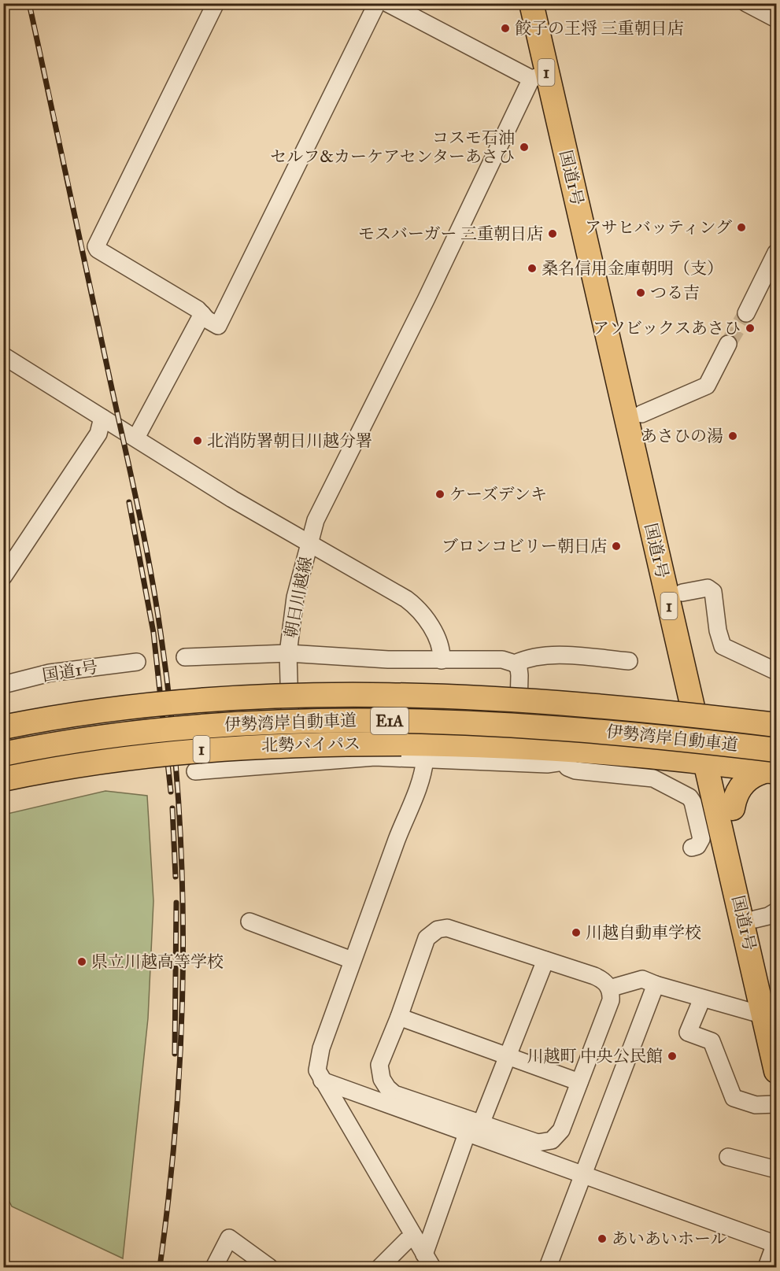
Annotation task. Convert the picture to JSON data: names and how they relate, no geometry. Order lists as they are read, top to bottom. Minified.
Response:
{"streets":{"highway":["1","国道1号","E1A","伊勢湾岸自動車道","北勢バイパス"],"street":["朝日川越線"]},"crossings":[["1","北勢バイパス"],["国道1号","朝日川越線"],["国道1号","北勢バイパス"],["伊勢湾岸自動車道","北勢バイパス"]],"places":["餃子の王将 三重朝日店","コスモ石油 セルフ&カーケアセンターあさひ","アサヒバッティング","モスバーガー 三重朝日店","桑名信用金庫朝明（支）","つる吉","アソビックスあさひ","あさひの湯","北消防署朝日川越分署","ケーズデンキ","ブロンコビリー朝日店","川越自動車学校","県立川越高等学校","川越町 中央公民館","あいあいホール"]}
